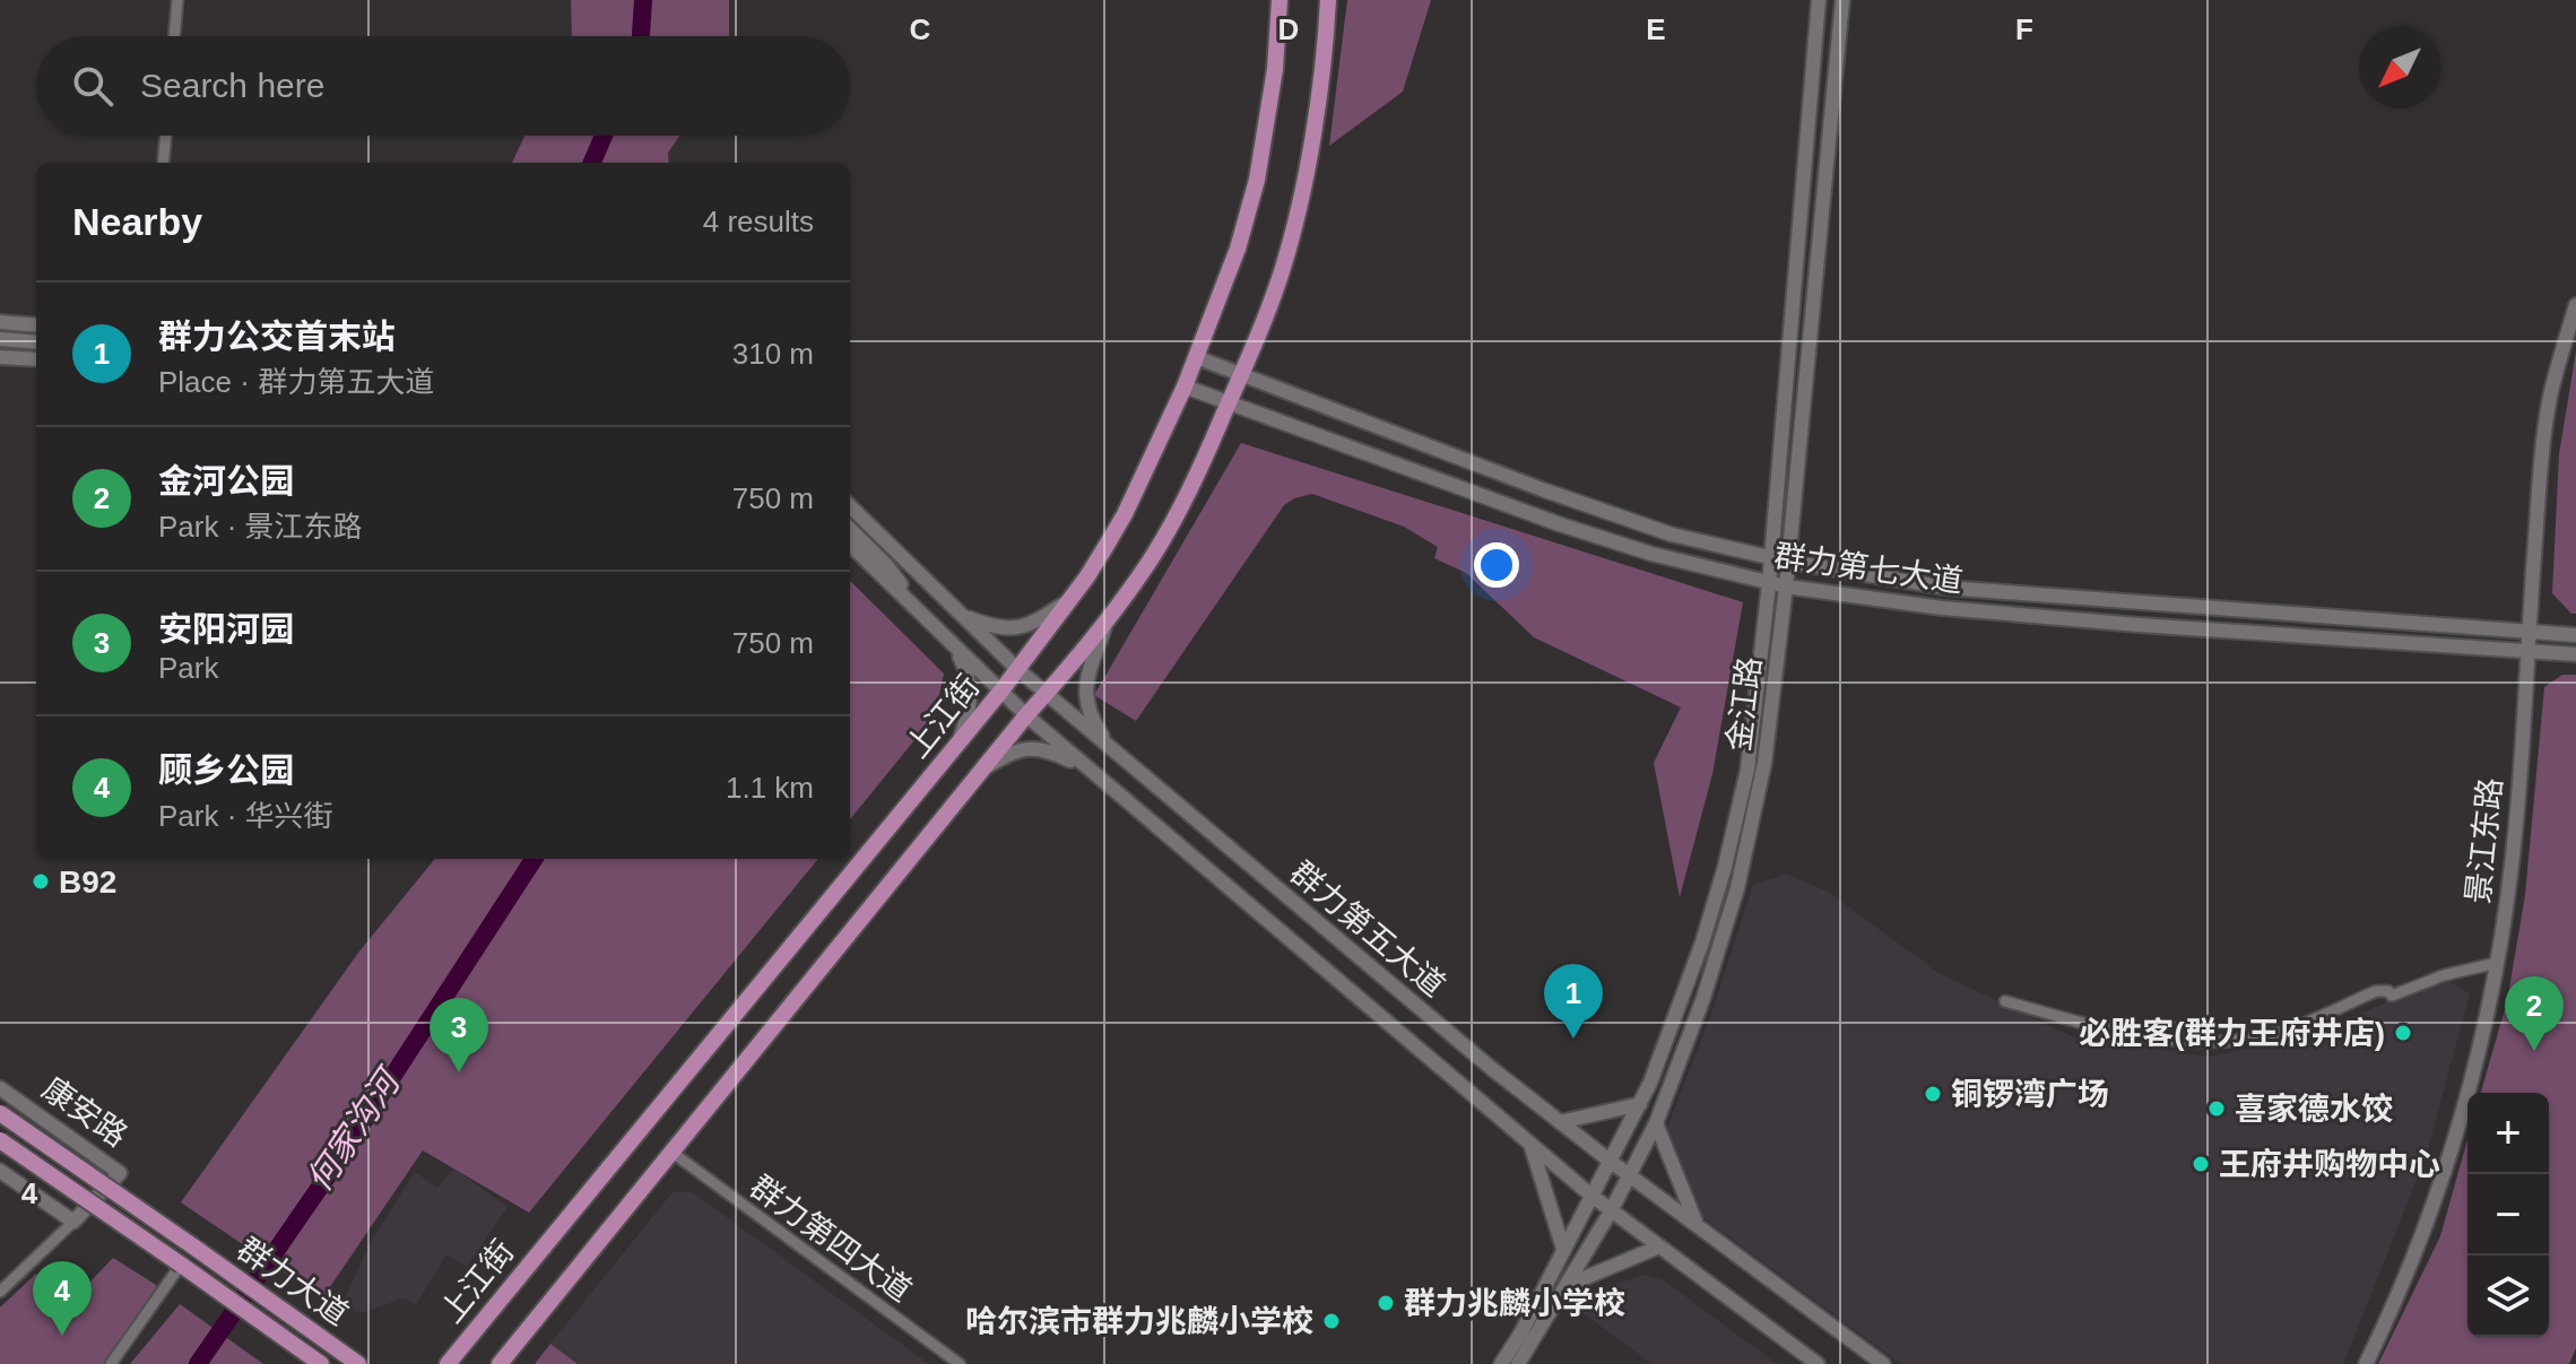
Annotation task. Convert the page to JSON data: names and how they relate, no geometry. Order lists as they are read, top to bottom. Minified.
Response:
{"streets":{"main road":["群力第七大道","金江路","上江街","景江东路","群力第五大道","康安路","群力大道"],"street":["群力第四大道"]},"crossings":[["群力第七大道","金江路"],["群力第七大道","上江街"],["群力第七大道","景江东路"],["金江路","群力第五大道"],["上江街","群力第五大道"],["上江街","群力第四大道"],["康安路","群力大道"]],"water":["何家沟河"],"places":["B92","必胜客(群力王府井店)","铜锣湾广场","喜家德水饺","王府井购物中心","群力兆麟小学校","哈尔滨市群力兆麟小学校"],"north":"bottom left","page":{"search":"Search here","heading":["Nearby","4 results"],"list":[{"mark":"1","name":"群力公交首末站","note":"Place · 群力第五大道","value":"310 m"},{"mark":"2","name":"金河公园","note":"Park · 景江东路","value":"750 m"},{"mark":"3","name":"安阳河园","note":"Park","value":"750 m"},{"mark":"4","name":"顾乡公园","note":"Park · 华兴街","value":"1.1 km"}],"pins":["1","2","3","4"],"map_buttons":["+","−"]},"grid":{"columns":["C","D","E","F"],"rows":["4"]}}
